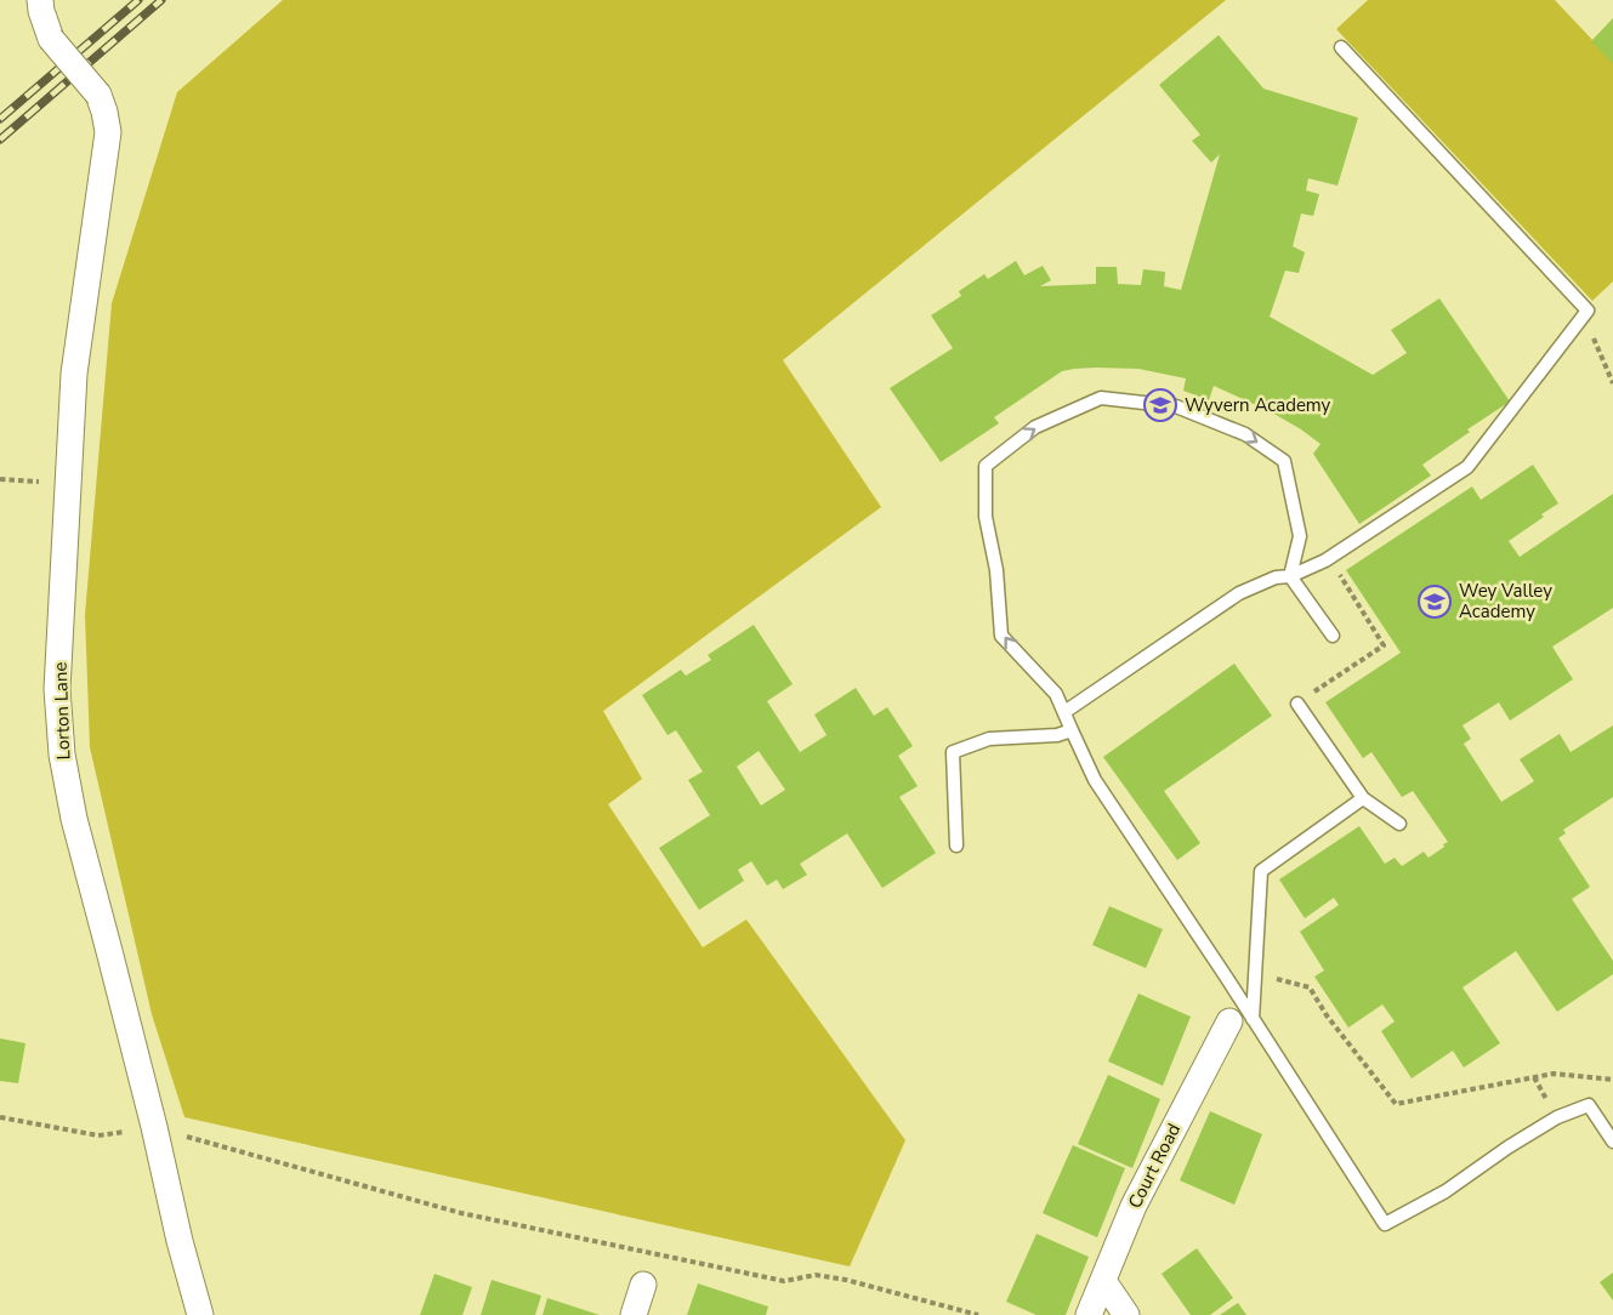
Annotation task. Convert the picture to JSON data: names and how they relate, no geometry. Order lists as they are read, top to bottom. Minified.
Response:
{"streets":{"street":["Lorton Lane","Court Road"]},"places":{"school or university":["Wyvern Academy","Wey Valley Academy"]}}
